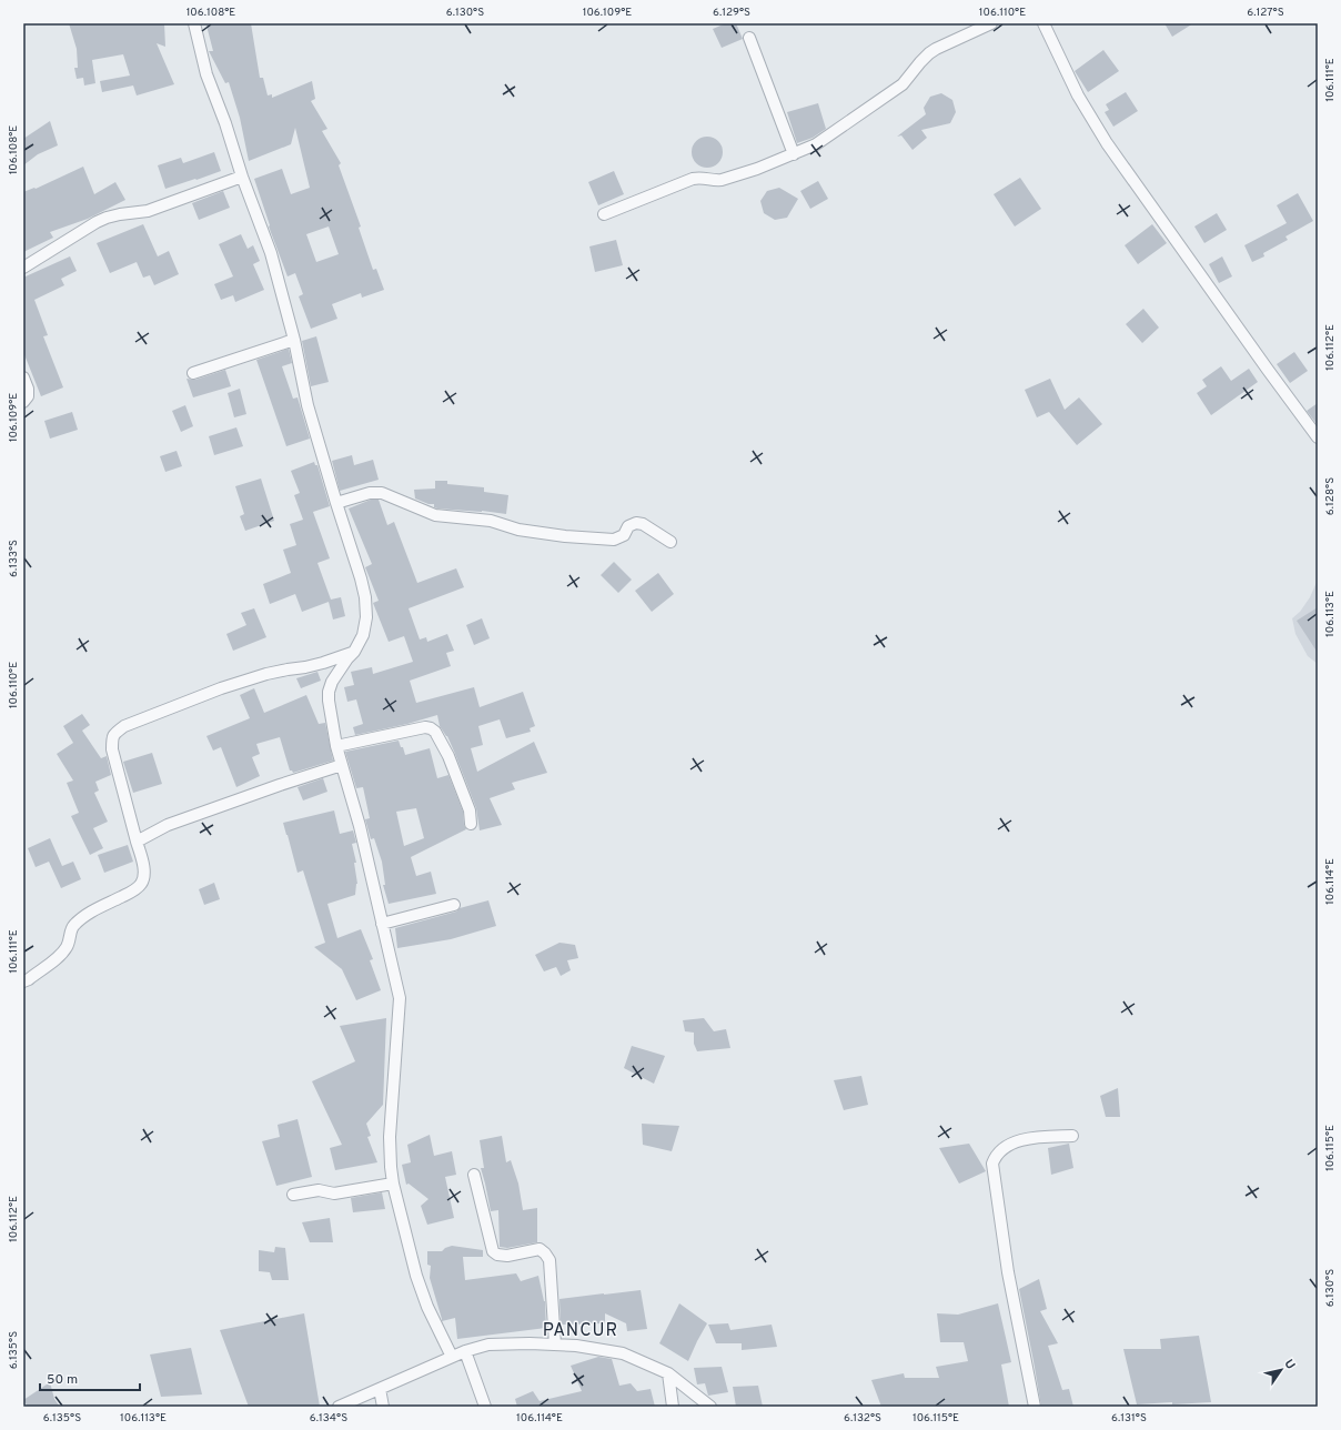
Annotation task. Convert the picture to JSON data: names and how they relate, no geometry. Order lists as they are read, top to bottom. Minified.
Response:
{"districts":["PANCUR"],"scale_bar":"50 m","north":"top right","coordinates":["106.108°E","6.130°S","106.109°E","6.129°S","106.110°E","6.127°S","106.111°E","106.112°E","6.128°S","6.133°S","106.113°E","106.114°E","106.115°E","6.135°S","6.134°S","6.132°S","6.131°S"]}
